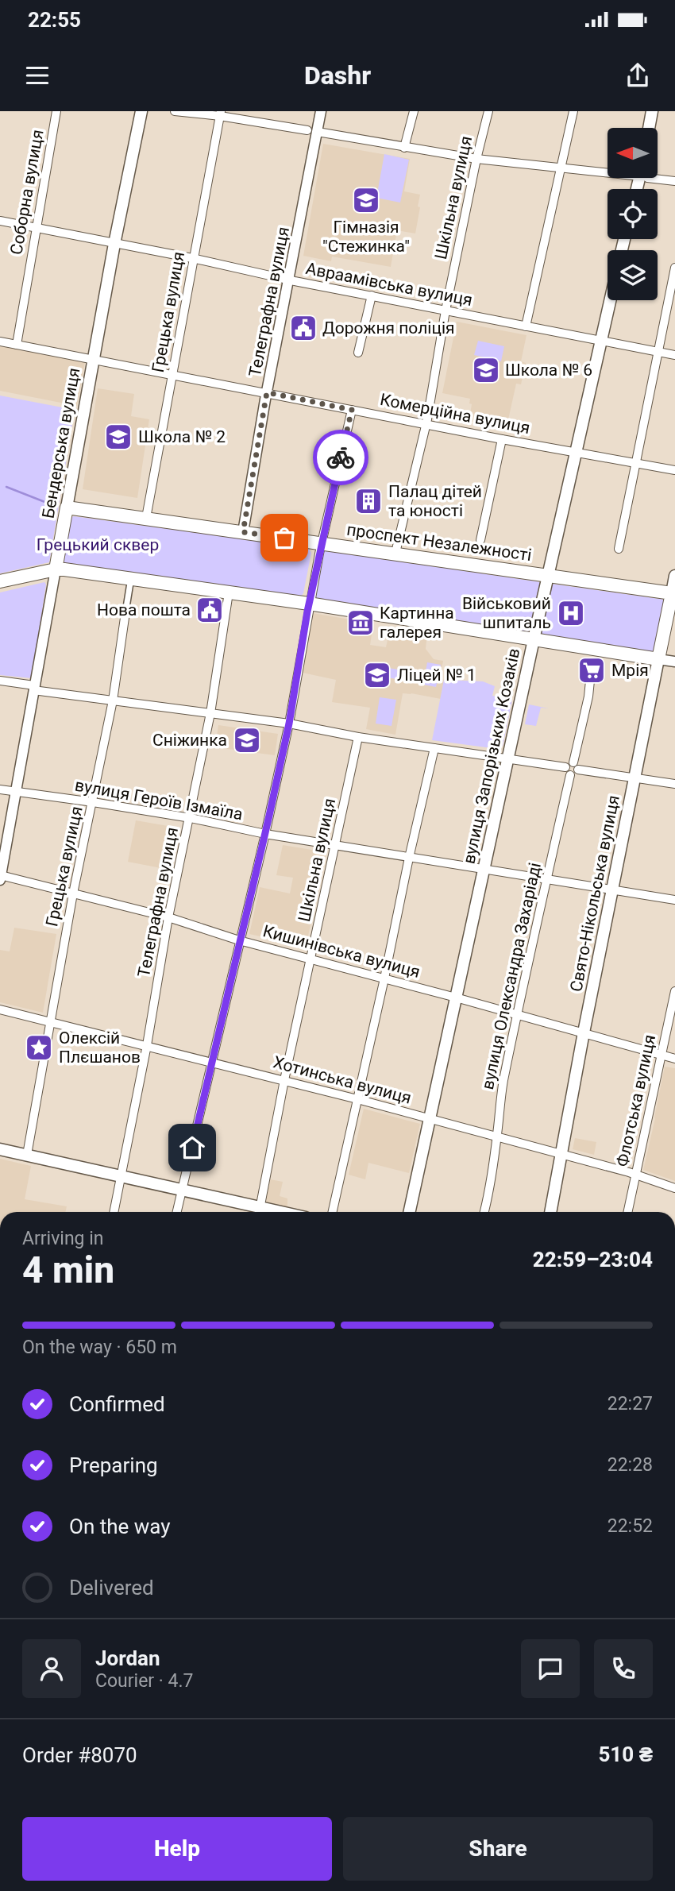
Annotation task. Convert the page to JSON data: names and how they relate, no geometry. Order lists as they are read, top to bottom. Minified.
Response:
{"streets":{"main road":["Бендерська вулиця","проспект Незалежності","вулиця Запорізьких Козаків","Свято-Нікольська вулиця"],"street":["Соборна вулиця","Шкільна вулиця","Авраамівська вулиця","Телеграфна вулиця","Грецька вулиця","Комерційна вулиця","вулиця Героїв Ізмаїла","Кишинівська вулиця","вулиця Олександра Захаріаді","Хотинська вулиця","Флотська вулиця"]},"crossings":[["Соборна вулиця","Авраамівська вулиця"],["Соборна вулиця","Комерційна вулиця"],["Шкільна вулиця","Авраамівська вулиця"],["Шкільна вулиця","Комерційна вулиця"],["Шкільна вулиця","проспект Незалежності"],["Шкільна вулиця","вулиця Героїв Ізмаїла"],["Шкільна вулиця","Кишинівська вулиця"],["Шкільна вулиця","Хотинська вулиця"],["Авраамівська вулиця","Телеграфна вулиця"],["Авраамівська вулиця","Грецька вулиця"],["Авраамівська вулиця","Бендерська вулиця"],["Авраамівська вулиця","вулиця Запорізьких Козаків"],["Телеграфна вулиця","Комерційна вулиця"],["Телеграфна вулиця","проспект Незалежності"],["Телеграфна вулиця","вулиця Героїв Ізмаїла"],["Телеграфна вулиця","Кишинівська вулиця"],["Телеграфна вулиця","Хотинська вулиця"],["Грецька вулиця","Комерційна вулиця"],["Грецька вулиця","проспект Незалежності"],["Грецька вулиця","вулиця Героїв Ізмаїла"],["Грецька вулиця","Кишинівська вулиця"],["Грецька вулиця","Хотинська вулиця"],["Комерційна вулиця","Бендерська вулиця"],["Комерційна вулиця","вулиця Запорізьких Козаків"],["Бендерська вулиця","проспект Незалежності"],["Бендерська вулиця","вулиця Героїв Ізмаїла"],["Бендерська вулиця","Кишинівська вулиця"],["проспект Незалежності","вулиця Запорізьких Козаків"],["проспект Незалежності","Свято-Нікольська вулиця"],["вулиця Запорізьких Козаків","вулиця Героїв Ізмаїла"],["вулиця Запорізьких Козаків","Кишинівська вулиця"],["вулиця Запорізьких Козаків","Хотинська вулиця"],["вулиця Героїв Ізмаїла","Свято-Нікольська вулиця"],["вулиця Героїв Ізмаїла","вулиця Олександра Захаріаді"],["Свято-Нікольська вулиця","Кишинівська вулиця"],["Свято-Нікольська вулиця","Хотинська вулиця"],["Кишинівська вулиця","вулиця Олександра Захаріаді"],["Кишинівська вулиця","Флотська вулиця"],["вулиця Олександра Захаріаді","Хотинська вулиця"],["Хотинська вулиця","Флотська вулиця"]],"parks":["Грецький сквер"],"places":{"school or university":["Гімназія \"Стежинка\"","Школа № 6","Школа № 2","Ліцей № 1","Сніжинка"],"public building":["Дорожня поліція","Нова пошта"],"building":["Палац дітей та юності"],"hospital":["Військовий шпиталь"],"museum":["Картинна галерея"],"supermarket":["Мрія"],"place":["Олексій Плєшанов"]},"north":"left","page":{"status":"22:55","header":"Dashr","heading":["4 min","Arriving in","22:59–23:04"],"panel":["Jordan","Courier · 4.7","Order #8070","510 ₴"],"bar":"On the way · 650 m","list":[["Confirmed","22:27"],["Preparing","22:28"],["On the way","22:52"],"Delivered"],"buttons":["Help","Share"]}}
